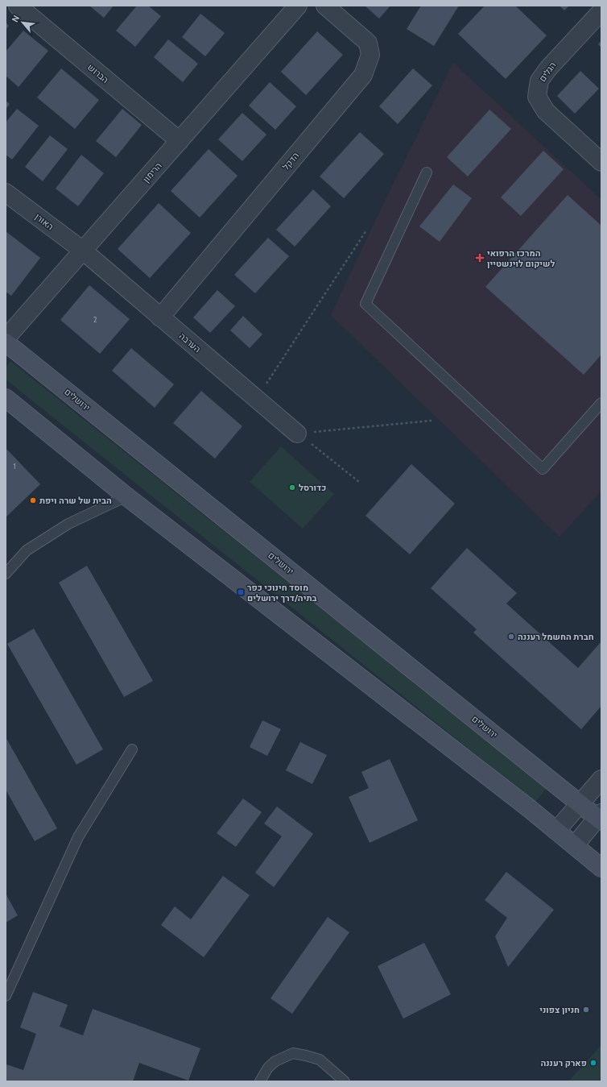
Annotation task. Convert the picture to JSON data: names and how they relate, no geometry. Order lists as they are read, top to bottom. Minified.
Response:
{"streets":{"main road":["ירושלים"],"street":["הגלים","הברוש","הדקל","הרימון","האורן","הערבה"]},"crossings":[["הברוש","הרימון"],["הדקל","הערבה"],["הרימון","האורן"],["הרימון","הערבה"],["האורן","הערבה"]],"places":{"health":["המרכז הרפואי לשיקום לוינשטיין"],"other":["כדורסל","הבית של שרה ויפת","חברת החשמל רעננה","חניון צפוני","פארק רעננה"],"transit":["מוסד חינוכי כפר בתיה/דרך ירושלים"]},"house_numbers":["2","1"],"north":"top left"}
